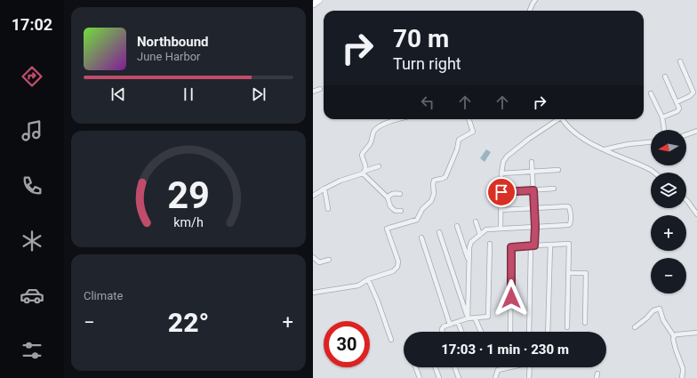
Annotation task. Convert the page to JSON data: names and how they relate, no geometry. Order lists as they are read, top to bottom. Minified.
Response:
{"north":"left","page":{"tabs":"17:02","turn":["70 m","Turn right"],"song":["Northbound","June Harbor"],"map_buttons":["+","−"],"tile":"Climate","heat":["−","22°","+"],"limit":"30","trip":"17:03 · 1 min · 230 m","gauge":["29","km/h"]}}
